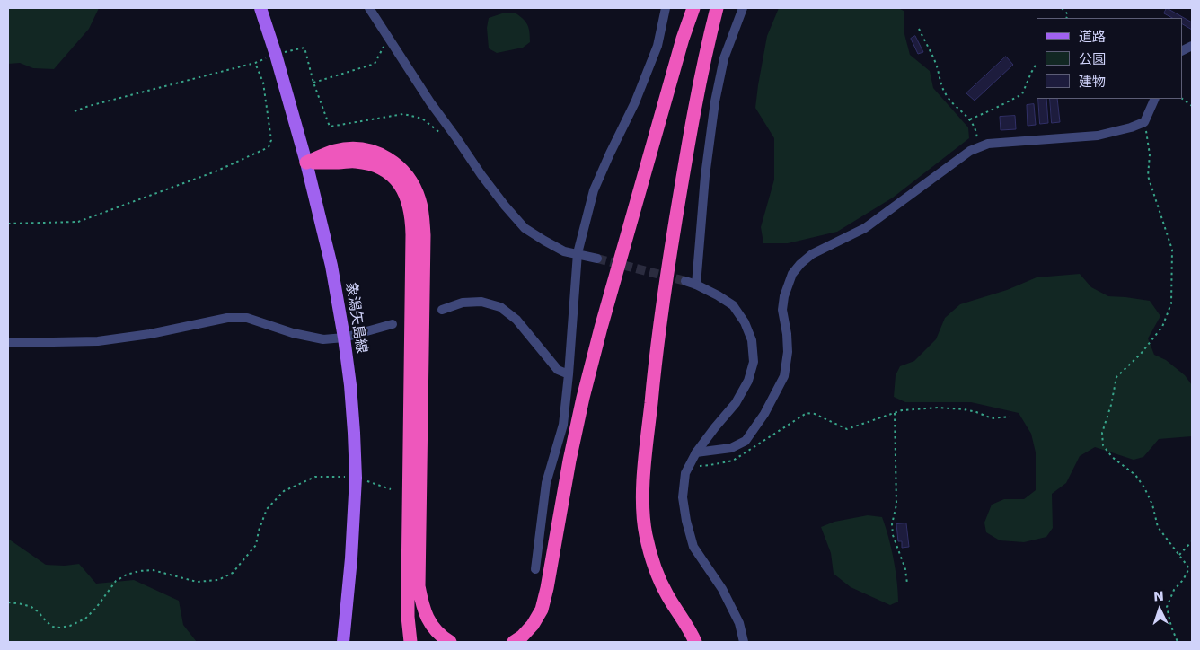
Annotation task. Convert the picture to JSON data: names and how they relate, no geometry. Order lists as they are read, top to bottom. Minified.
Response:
{"streets":{"main road":["象潟矢島線"]},"legend":["道路","公園","建物"],"north":"top"}
